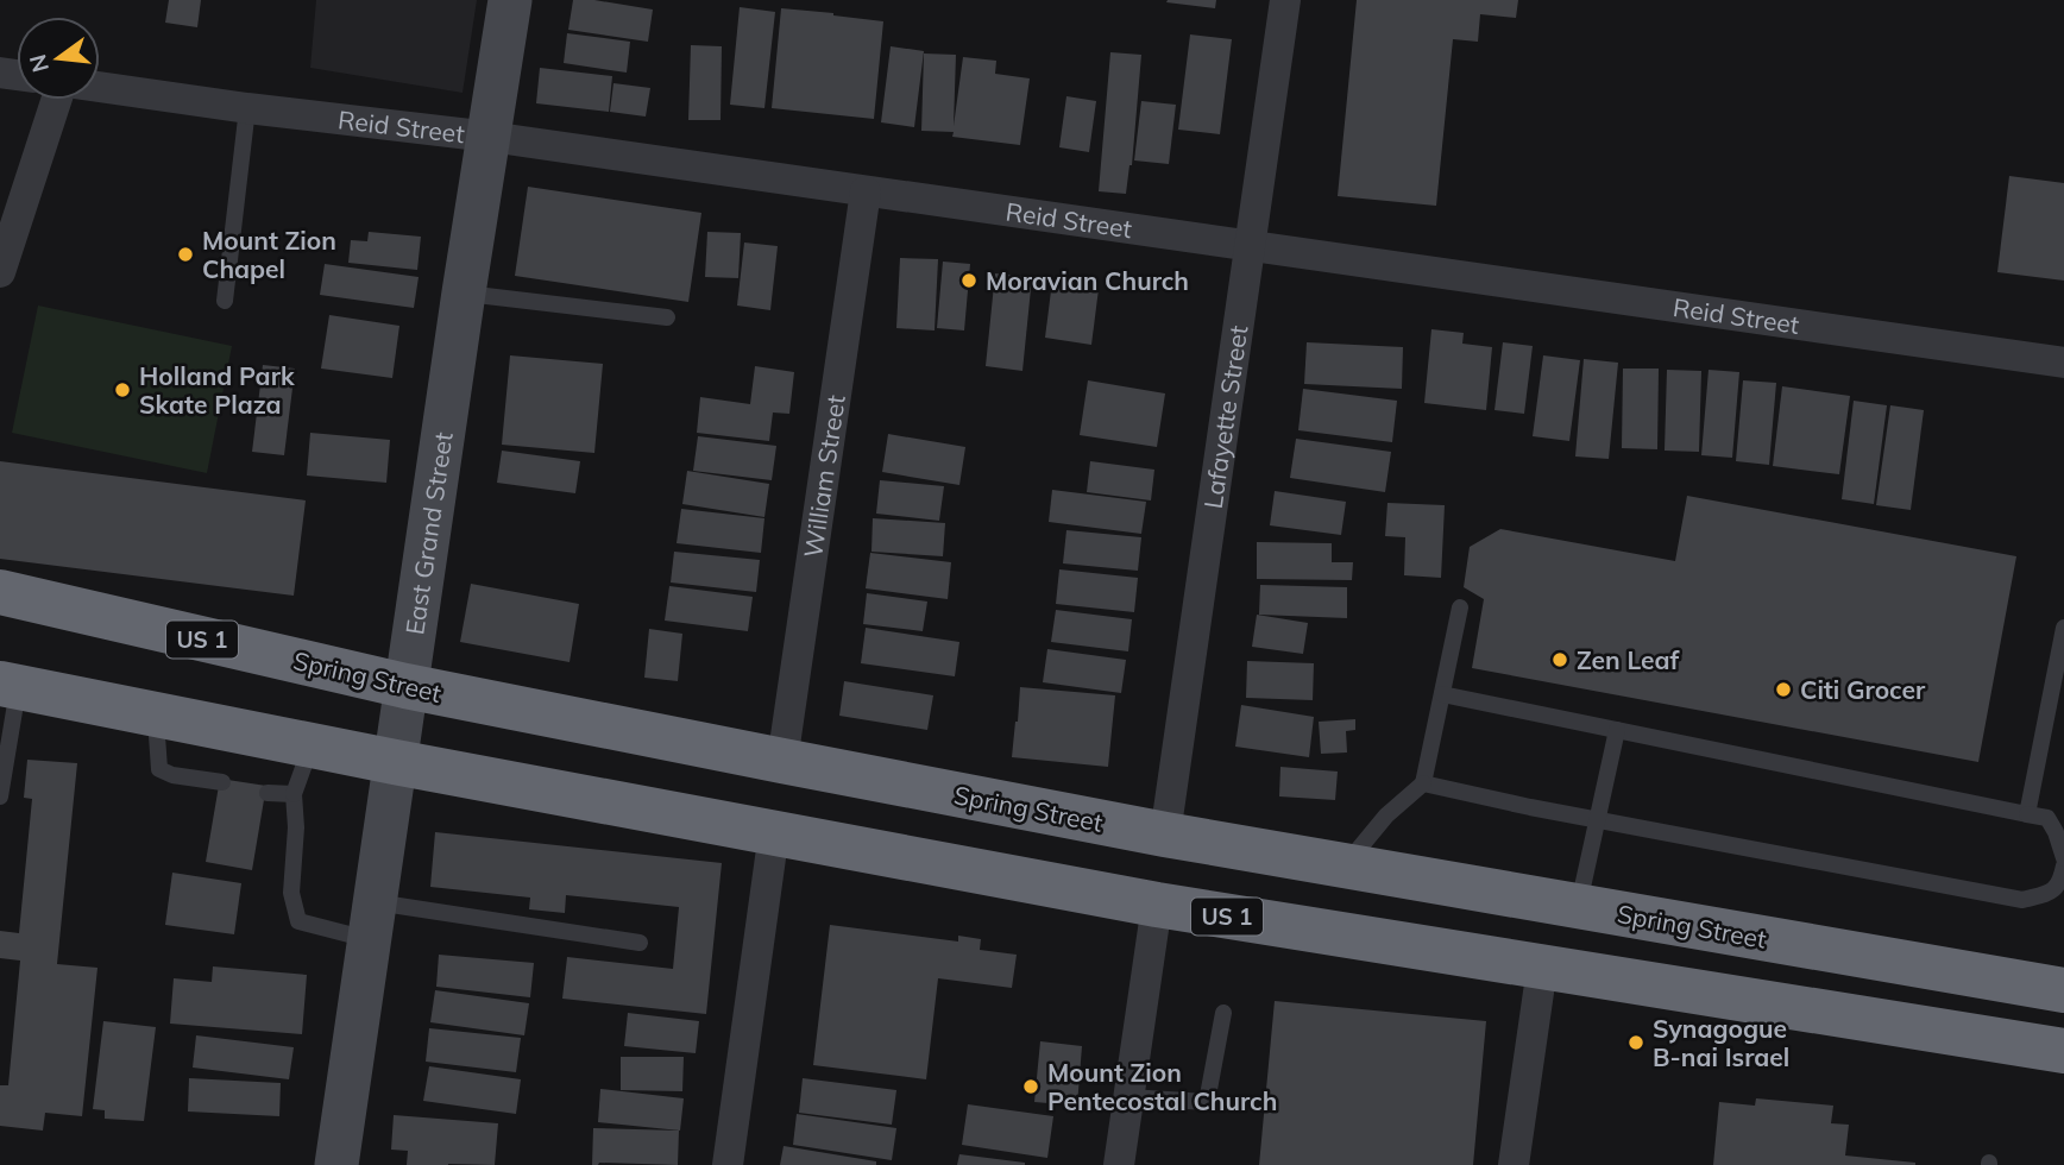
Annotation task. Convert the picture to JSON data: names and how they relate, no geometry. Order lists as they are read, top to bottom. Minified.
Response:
{"streets":{"highway":["US 1","Spring Street"],"street":["Reid Street","Lafayette Street","William Street","East Grand Street"]},"crossings":[["Reid Street","Lafayette Street"],["Reid Street","William Street"],["Reid Street","East Grand Street"],["Lafayette Street","Spring Street"],["William Street","Spring Street"],["East Grand Street","US 1"],["East Grand Street","Spring Street"]],"places":["Mount Zion Chapel","Moravian Church","Holland Park Skate Plaza","Zen Leaf","Citi Grocer","Synagogue B-nai Israel","Mount Zion Pentecostal Church"],"north":"left"}
